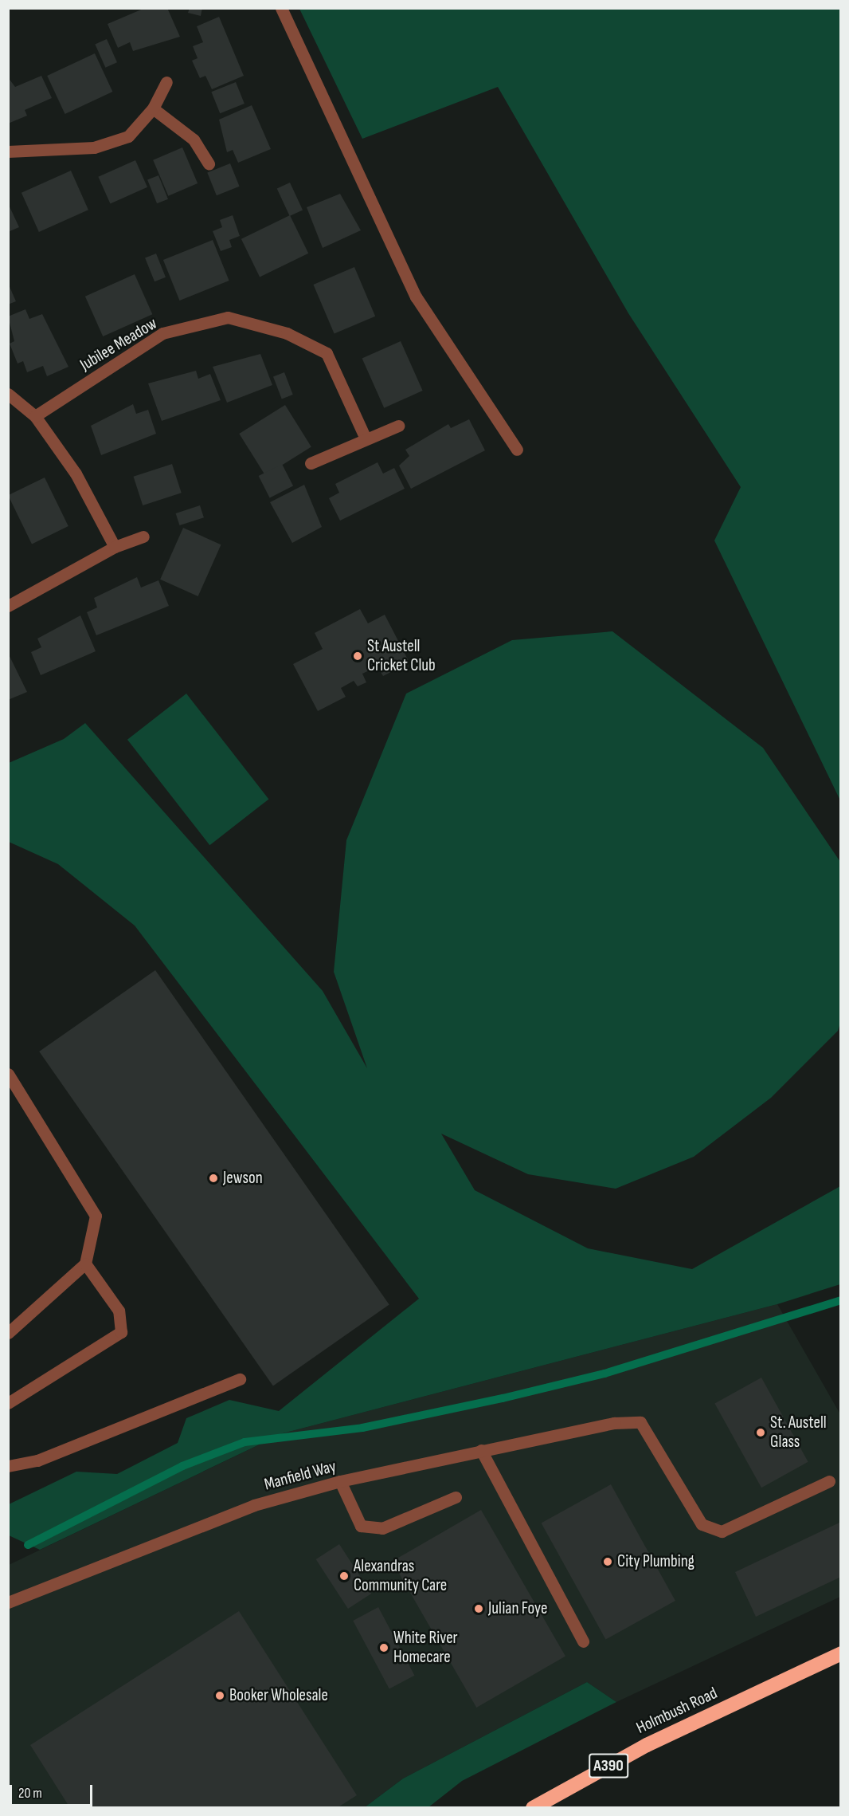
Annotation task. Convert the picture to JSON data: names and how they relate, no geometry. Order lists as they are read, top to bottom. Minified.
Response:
{"streets":{"highway":["Holmbush Road","A390"],"street":["Jubilee Meadow","Manfield Way"]},"places":["St Austell Cricket Club","Jewson","St. Austell Glass","City Plumbing","Alexandras Community Care","Julian Foye","White River Homecare","Booker Wholesale"],"scale_bar":"20 m"}
